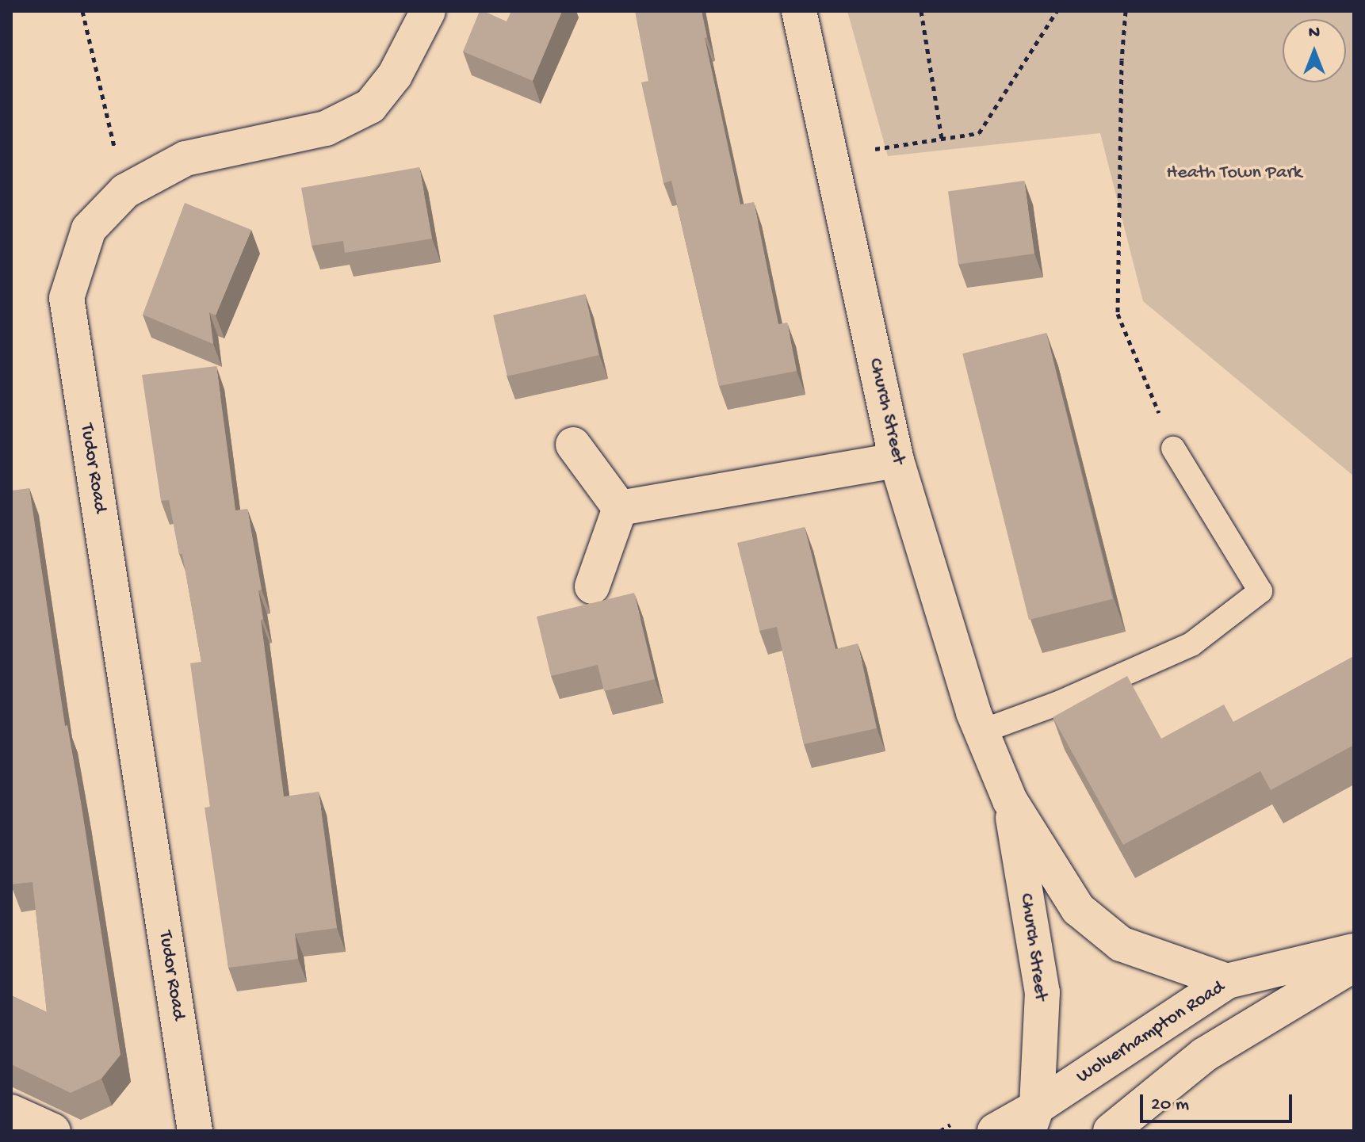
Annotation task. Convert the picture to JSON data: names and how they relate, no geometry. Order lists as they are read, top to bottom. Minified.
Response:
{"streets":{"street":["Church Street","Tudor Road","Wolverhampton Road"]},"crossings":[["Church Street","Wolverhampton Road"]],"parks":["Heath Town Park"],"scale_bar":"20 m","north":"top"}
